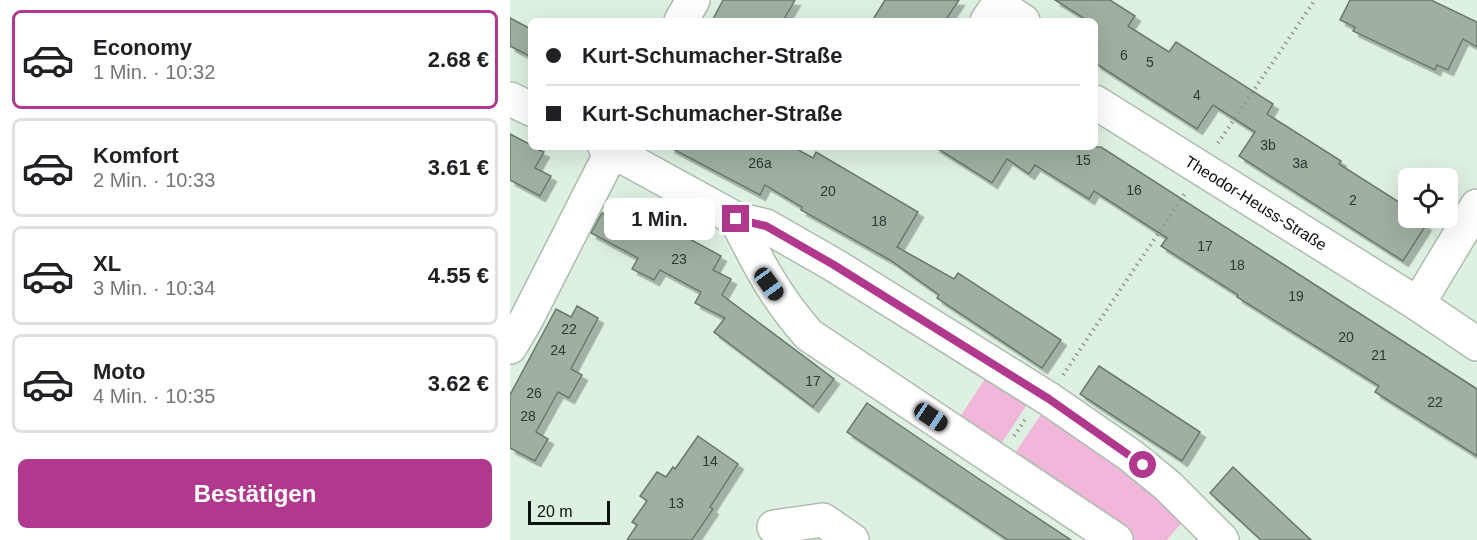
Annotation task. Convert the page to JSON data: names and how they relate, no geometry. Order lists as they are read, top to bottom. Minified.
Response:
{"streets":{"street":["Theodor-Heuss-Straße"]},"house_numbers":["6","5","4","3b","15","26a","3a","16","20","2","18","17","23","18","19","22","20","24","21","17","26","22","28","14","13"],"scale_bar":"20 m","page":{"list":[{"name":"Economy","note":"1 Min. · 10:32","value":"2.68 €"},{"name":"Komfort","note":"2 Min. · 10:33","value":"3.61 €"},{"name":"XL","note":"3 Min. · 10:34","value":"4.55 €"},{"name":"Moto","note":"4 Min. · 10:35","value":"3.62 €"}],"banner":["Kurt-Schumacher-Straße","Kurt-Schumacher-Straße"],"bubble":"1 Min.","buttons":"Bestätigen","scale":"20 m"}}
